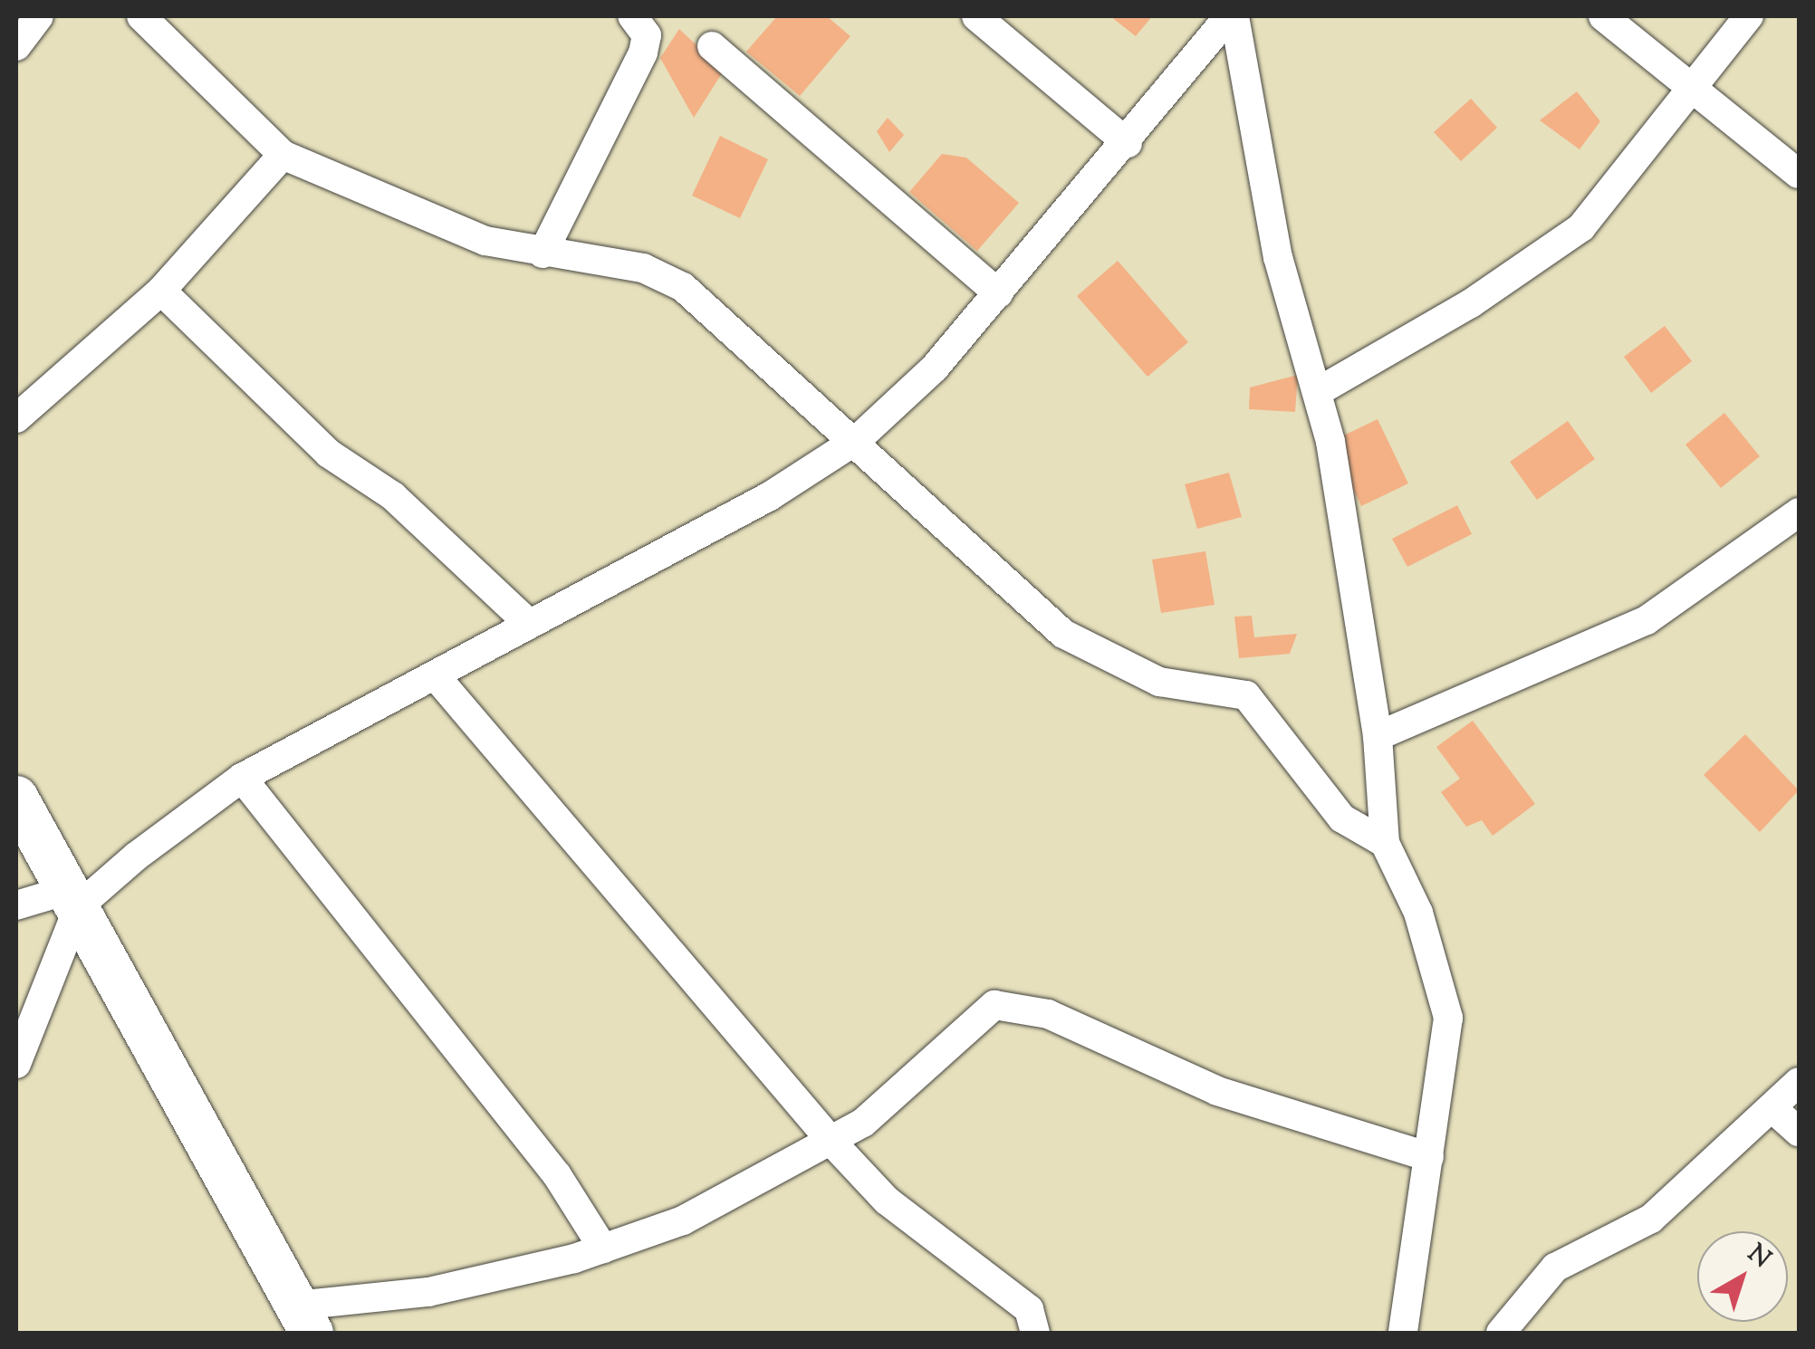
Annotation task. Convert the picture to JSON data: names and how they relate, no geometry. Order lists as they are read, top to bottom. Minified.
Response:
{"north":"top right"}
